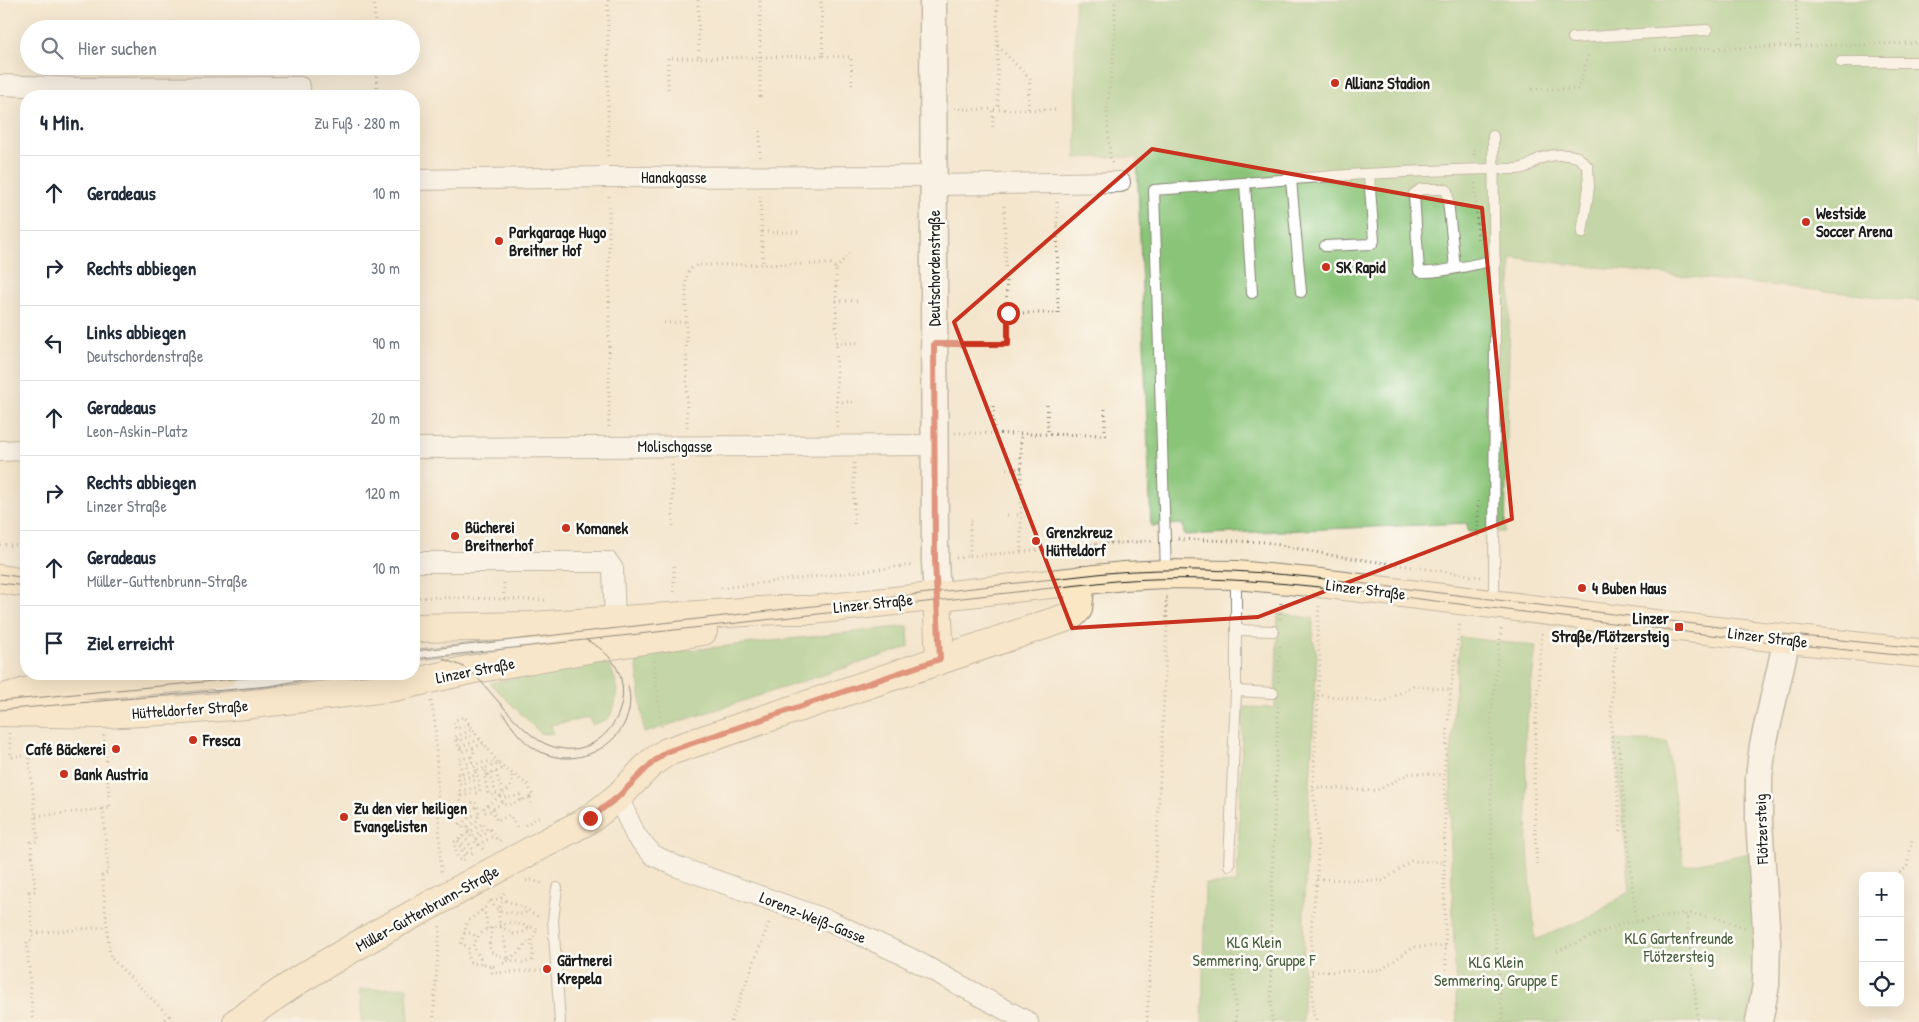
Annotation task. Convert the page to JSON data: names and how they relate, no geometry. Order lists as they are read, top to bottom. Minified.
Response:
{"streets":{"main road":["Linzer Straße","Hütteldorfer Straße","Müller-Guttenbrunn-Straße"],"street":["Hanakgasse","Deutschordenstraße","Molischgasse","Flötzersteig","Lorenz-Weiß-Gasse"]},"crossings":[["Hanakgasse","Deutschordenstraße"],["Deutschordenstraße","Molischgasse"],["Deutschordenstraße","Linzer Straße"],["Linzer Straße","Hütteldorfer Straße"],["Linzer Straße","Flötzersteig"],["Müller-Guttenbrunn-Straße","Lorenz-Weiß-Gasse"]],"parks":["KLG Gartenfreunde Flötzersteig","KLG Klein Semmering, Gruppe F","KLG Klein Semmering, Gruppe E"],"places":{"other":["Allianz Stadion","Westside Soccer Arena","Parkgarage Hugo Breitner Hof","SK Rapid","Komanek","Bücherei Breitnerhof","Grenzkreuz Hütteldorf","4 Buben Haus","Fresca","Café Bäckerei","Bank Austria","Zu den vier heiligen Evangelisten","Gärtnerei Krepela"],"transit":["Linzer Straße/Flötzersteig"]},"page":{"search":"Hier suchen","heading":["4 Min.","Zu Fuß · 280 m"],"list":[["Geradeaus","10 m"],["Rechts abbiegen","30 m"],["Links abbiegen","Deutschordenstraße","90 m"],["Geradeaus","Leon-Askin-Platz","20 m"],["Rechts abbiegen","Linzer Straße","120 m"],["Geradeaus","Müller-Guttenbrunn-Straße","10 m"],"Ziel erreicht"],"map_buttons":["+","−"]}}
